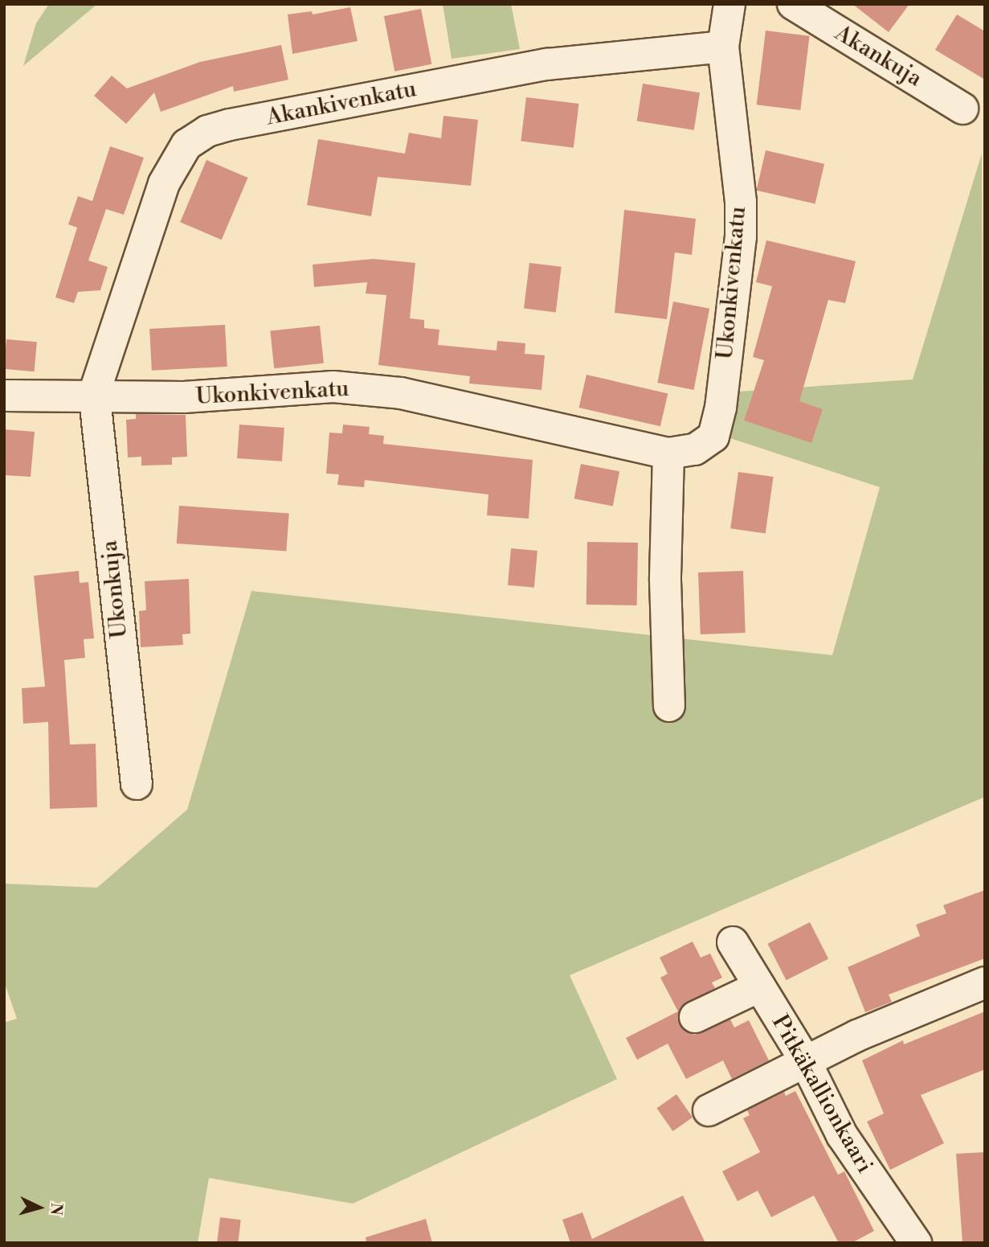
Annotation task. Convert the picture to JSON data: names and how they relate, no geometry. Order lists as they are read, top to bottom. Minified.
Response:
{"streets":{"street":["Akankuja","Akankivenkatu","Ukonkivenkatu","Ukonkuja","Pitkäkallionkaari"]},"crossings":[["Akankivenkatu","Ukonkivenkatu"],["Akankivenkatu","Ukonkuja"],["Ukonkivenkatu","Ukonkuja"]],"north":"right"}
